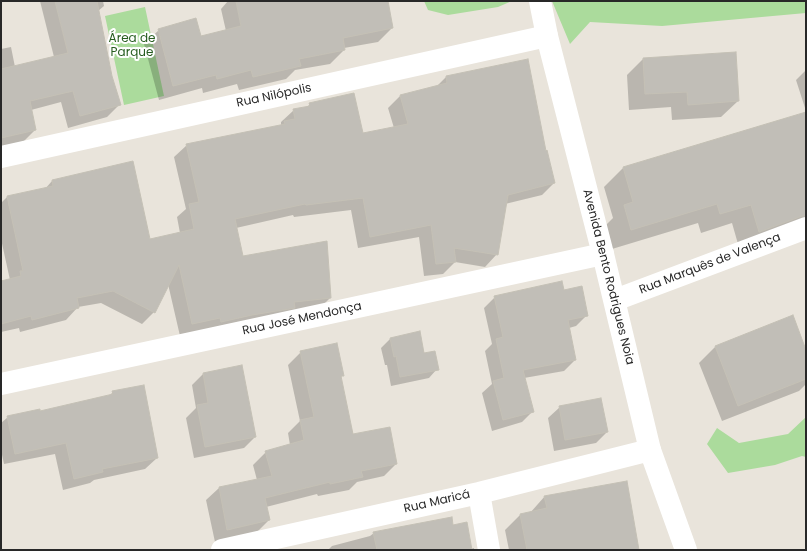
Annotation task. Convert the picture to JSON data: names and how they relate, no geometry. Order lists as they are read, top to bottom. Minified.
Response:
{"streets":{"street":["Rua Nilópolis","Rua Marquês de Valença","Avenida Bento Rodrigues Noia","Rua José Mendonça","Rua Maricá"]},"crossings":[["Rua Nilópolis","Avenida Bento Rodrigues Noia"],["Rua Marquês de Valença","Avenida Bento Rodrigues Noia"],["Avenida Bento Rodrigues Noia","Rua José Mendonça"],["Avenida Bento Rodrigues Noia","Rua Maricá"]],"parks":["Área de Parque"]}
